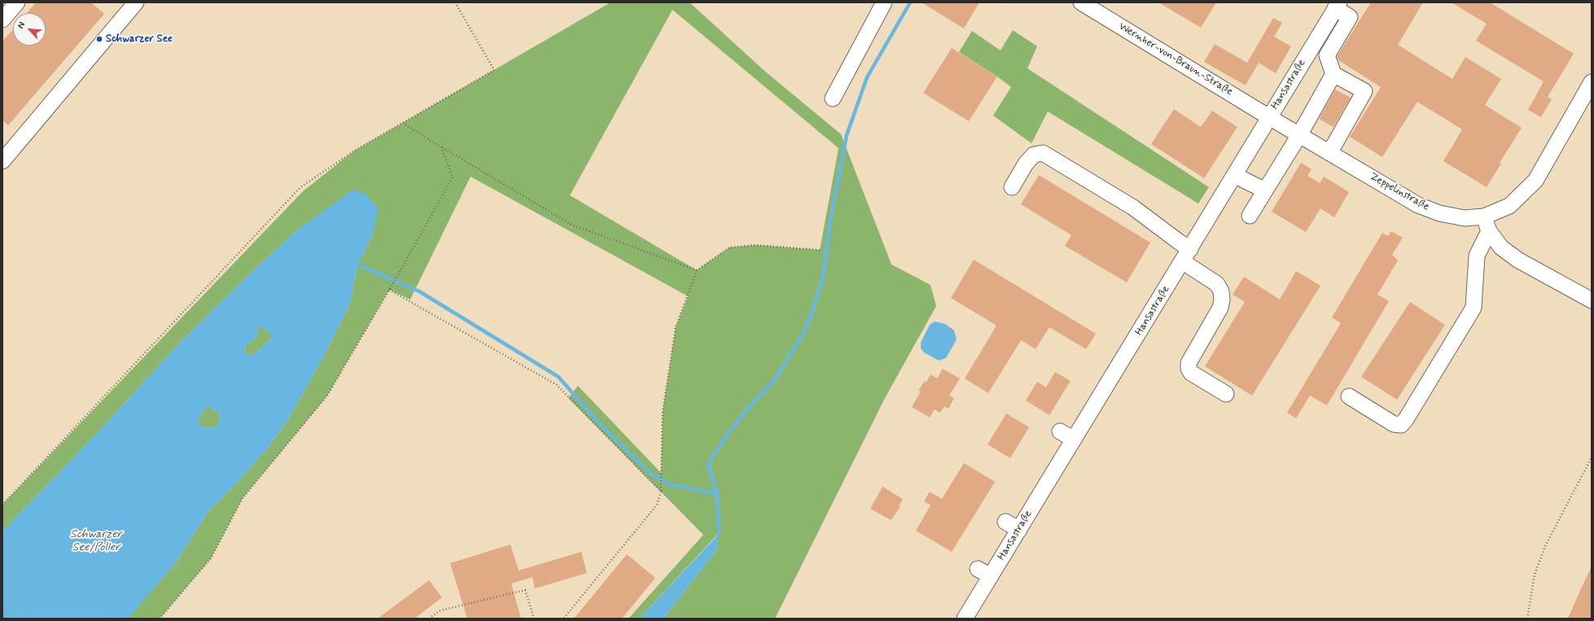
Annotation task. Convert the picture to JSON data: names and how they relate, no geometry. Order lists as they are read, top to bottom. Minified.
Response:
{"streets":{"street":["Wernher-von-Braun-Straße","Hansastraße","Zeppelinstraße"]},"crossings":[["Wernher-von-Braun-Straße","Hansastraße"],["Wernher-von-Braun-Straße","Zeppelinstraße"],["Hansastraße","Zeppelinstraße"]],"water":["Schwarzer See/Poller"],"places":["Schwarzer See"],"north":"top left"}
